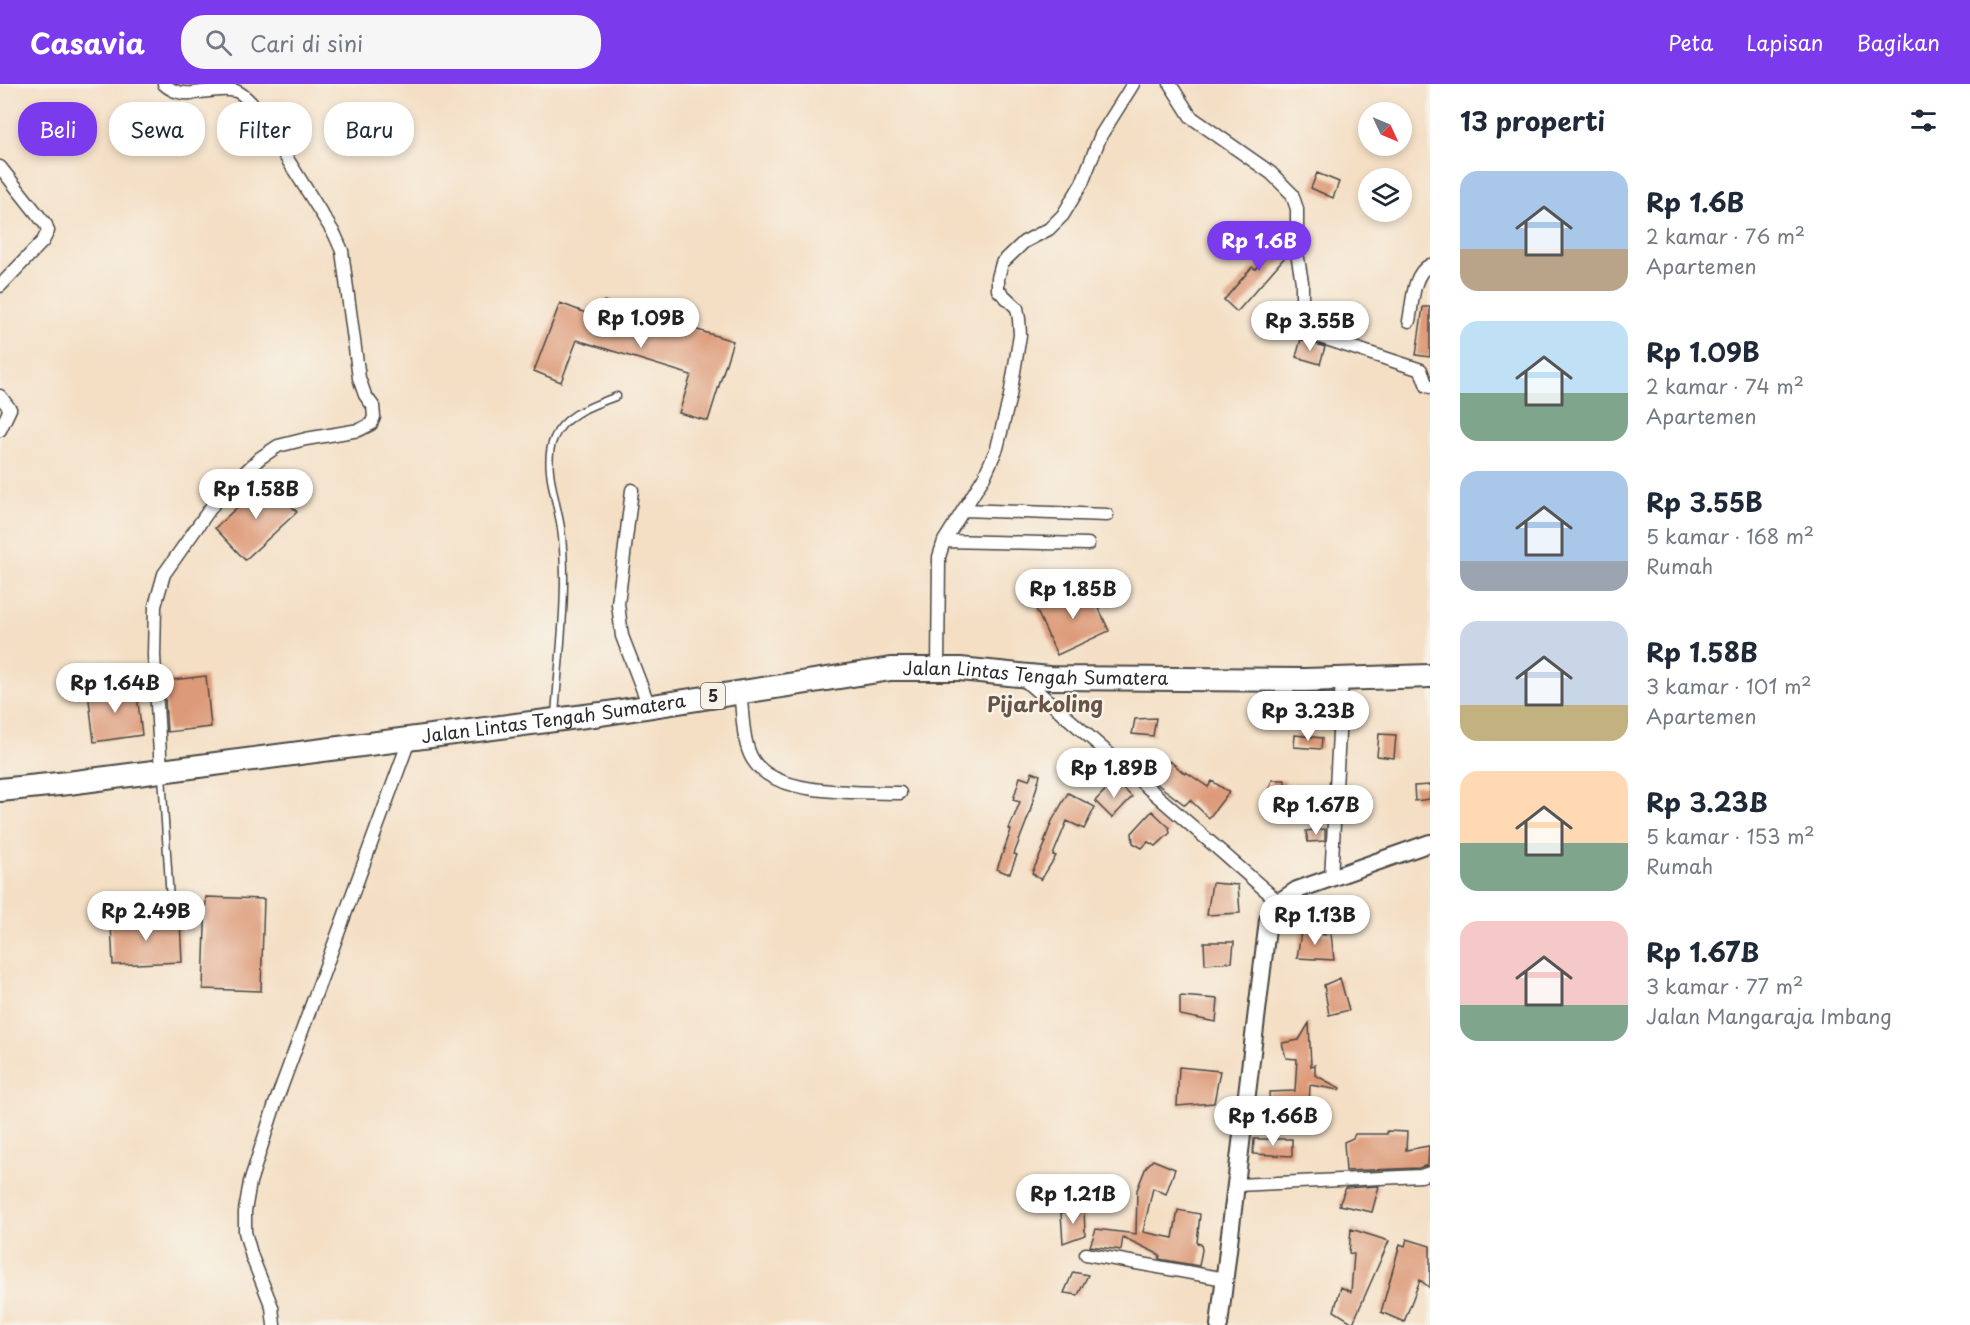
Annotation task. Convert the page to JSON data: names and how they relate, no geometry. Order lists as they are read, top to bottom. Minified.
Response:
{"streets":{"highway":["Jalan Lintas Tengah Sumatera","5"]},"districts":["Pijarkoling"],"north":"bottom right","page":{"header":"Casavia","search":"Cari di sini","nav":["Peta","Lapisan","Bagikan"],"heading":"13 properti","chip":["Beli","Sewa","Filter","Baru"],"list":[{"name":"Rp 1.6B","note":"2 kamar · 76 m² · Apartemen"},{"name":"Rp 1.09B","note":"2 kamar · 74 m² · Apartemen"},{"name":"Rp 3.55B","note":"5 kamar · 168 m² · Rumah"},{"name":"Rp 1.58B","note":"3 kamar · 101 m² · Apartemen"},{"name":"Rp 3.23B","note":"5 kamar · 153 m² · Rumah"},{"name":"Rp 1.67B","note":"3 kamar · 77 m² · Jalan Mangaraja Imbang"}],"price":["Rp 1.6B","Rp 1.09B","Rp 3.55B","Rp 1.58B","Rp 1.85B","Rp 1.64B","Rp 3.23B","Rp 1.89B","Rp 1.67B","Rp 2.49B","Rp 1.13B","Rp 1.66B","Rp 1.21B"]}}
